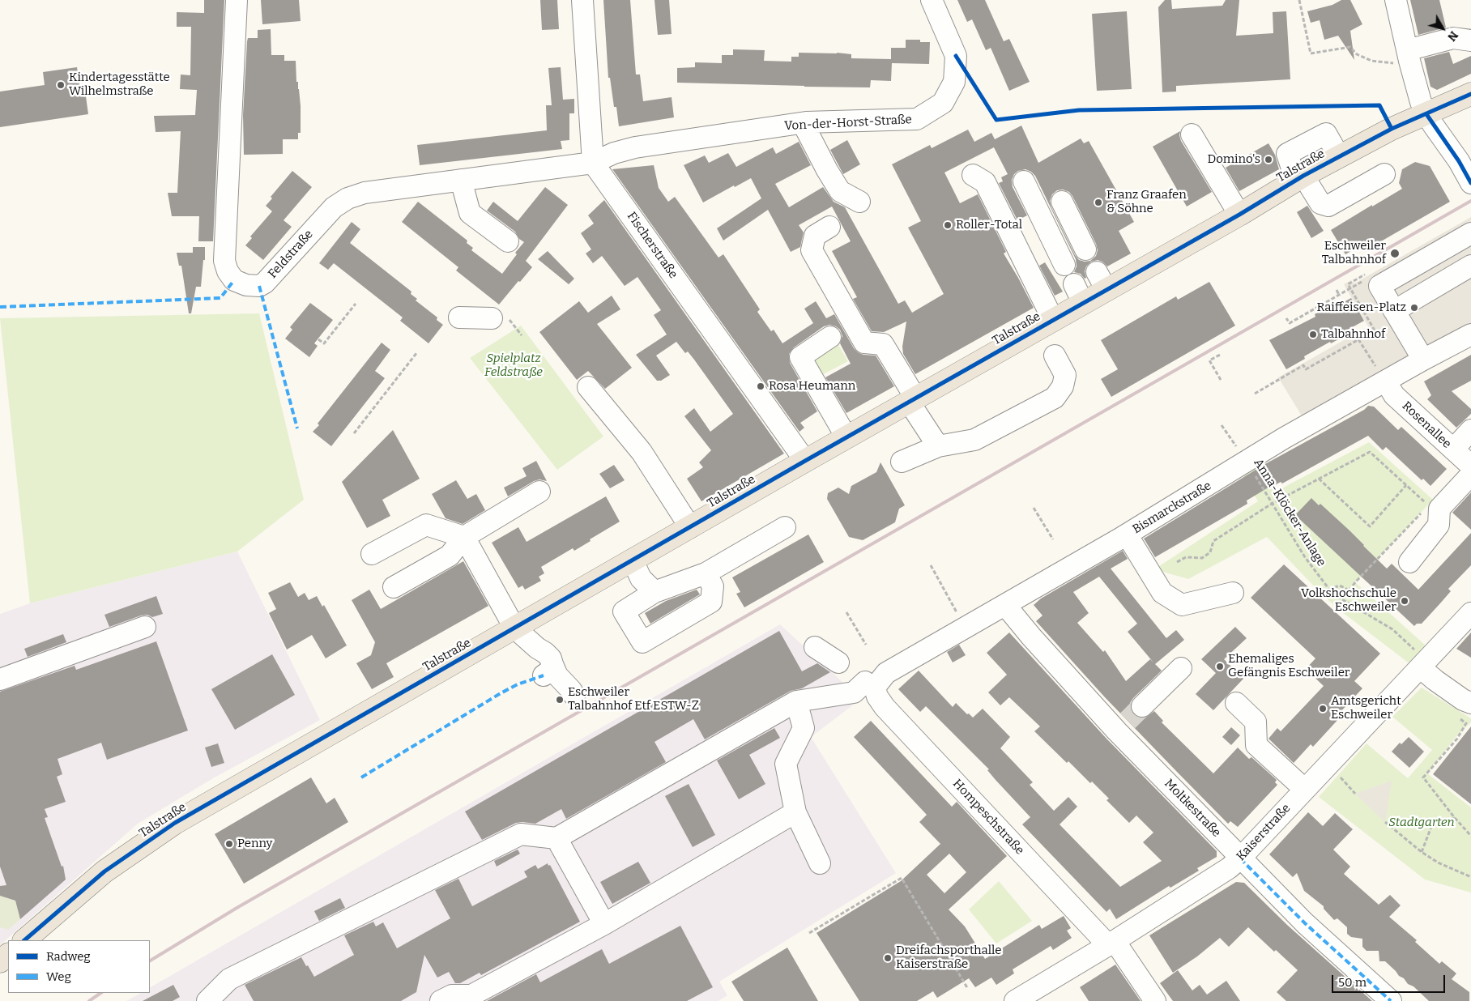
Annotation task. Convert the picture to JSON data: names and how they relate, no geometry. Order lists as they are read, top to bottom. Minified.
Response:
{"streets":{"main road":["Talstraße"],"street":["Von-der-Horst-Straße","Fischerstraße","Feldstraße","Rosenallee","Bismarckstraße","Moltkestraße","Hompeschstraße","Kaiserstraße"],"path":["Anna-Klöcker-Anlage"]},"crossings":[["Von-der-Horst-Straße","Fischerstraße"],["Von-der-Horst-Straße","Feldstraße"],["Talstraße","Fischerstraße"],["Fischerstraße","Feldstraße"],["Rosenallee","Bismarckstraße"],["Bismarckstraße","Anna-Klöcker-Anlage"],["Bismarckstraße","Moltkestraße"],["Bismarckstraße","Hompeschstraße"],["Anna-Klöcker-Anlage","Kaiserstraße"],["Moltkestraße","Kaiserstraße"],["Hompeschstraße","Kaiserstraße"]],"parks":["Spielplatz Feldstraße","Stadtgarten"],"places":["Kindertagesstätte Wilhelmstraße","Domino's","Franz Graafen & Söhne","Roller-Total","Eschweiler Talbahnhof","Raiffeisen-Platz","Talbahnhof","Rosa Heumann","Volkshochschule Eschweiler","Ehemaliges Gefängnis Eschweiler","Eschweiler Talbahnhof Etf ESTW-Z","Amtsgericht Eschweiler","Penny","Dreifachsporthalle Kaiserstraße"],"legend":["Radweg","Weg"],"scale_bar":"50 m","north":"bottom right"}
